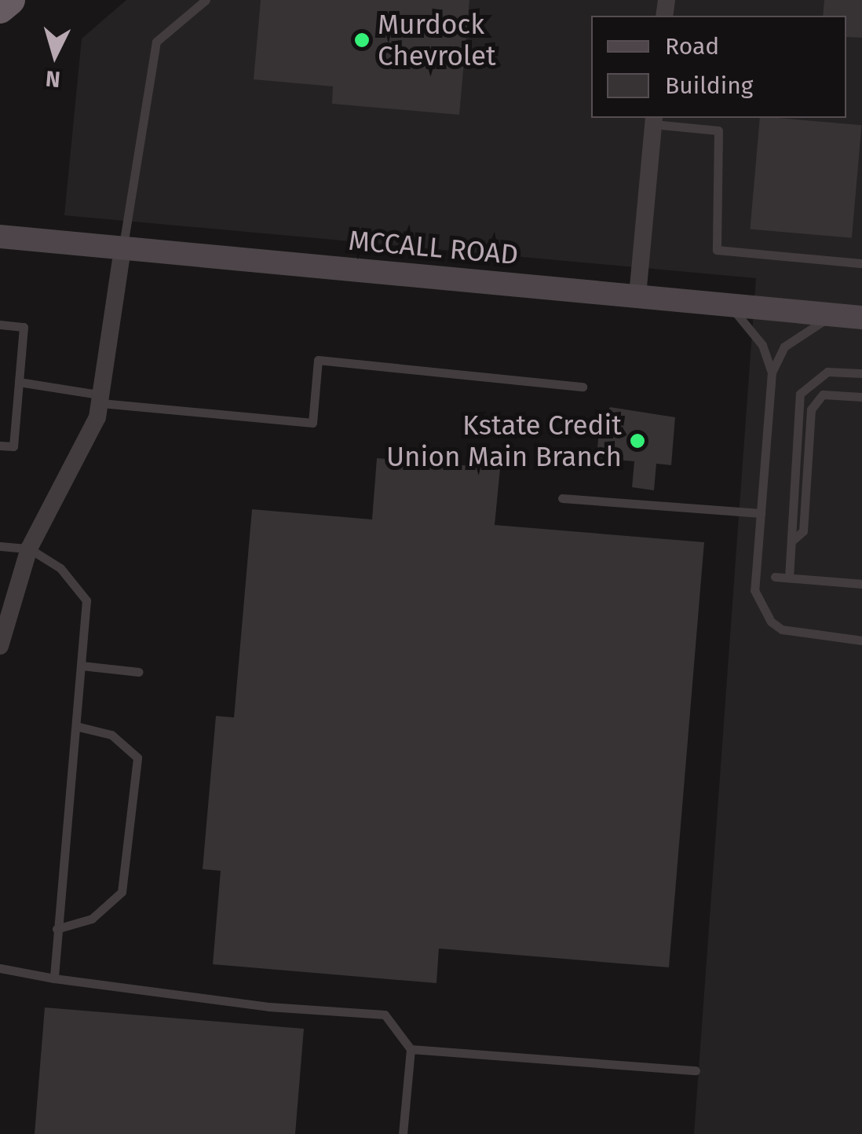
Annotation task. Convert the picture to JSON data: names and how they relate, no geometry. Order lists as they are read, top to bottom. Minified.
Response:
{"streets":{"main road":["MCCALL ROAD"]},"places":["Murdock Chevrolet","Kstate Credit Union Main Branch"],"legend":["Road","Building"],"north":"bottom"}
